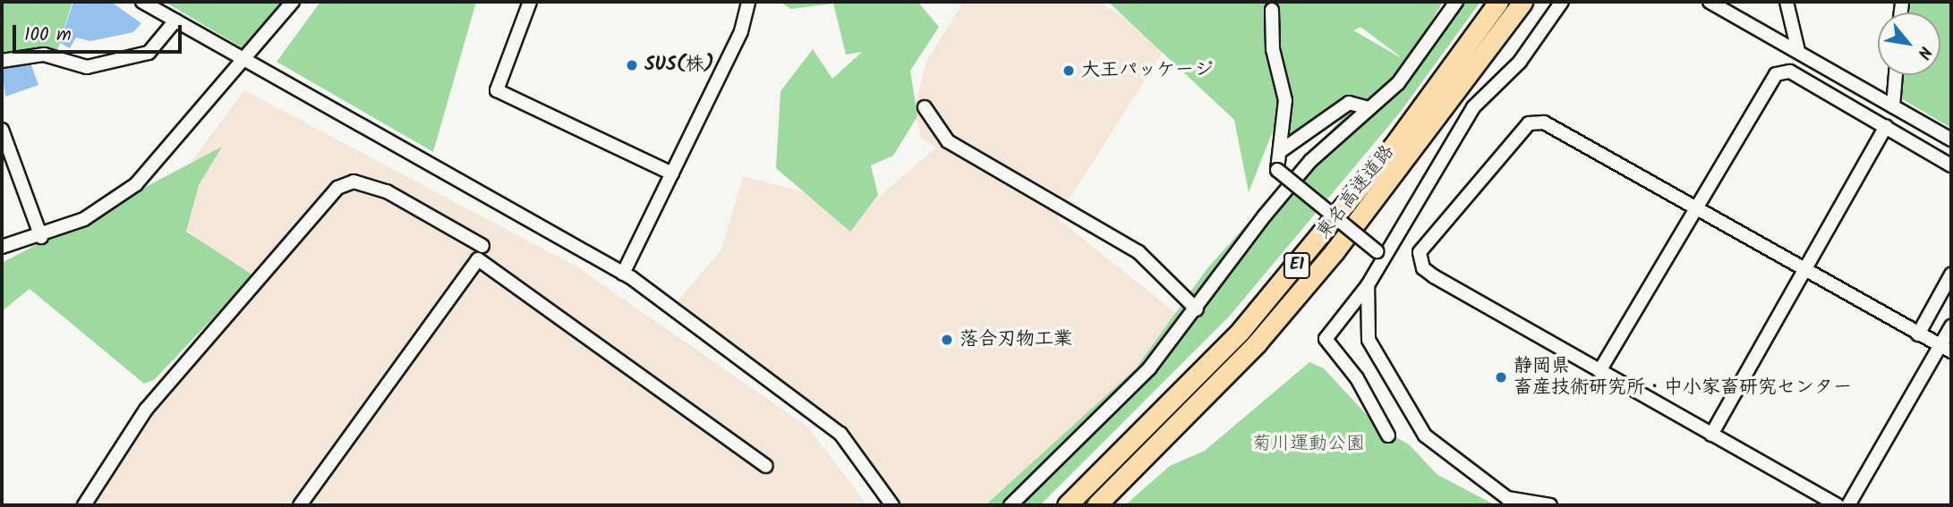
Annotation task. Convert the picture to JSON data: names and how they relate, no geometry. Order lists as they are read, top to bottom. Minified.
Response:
{"streets":{"highway":["東名高速道路","E1"]},"parks":["菊川運動公園"],"places":["SUS(株)","大王パッケージ","落合刃物工業","静岡県 畜産技術研究所・中小家畜研究センター"],"scale_bar":"100 m","north":"bottom right"}
